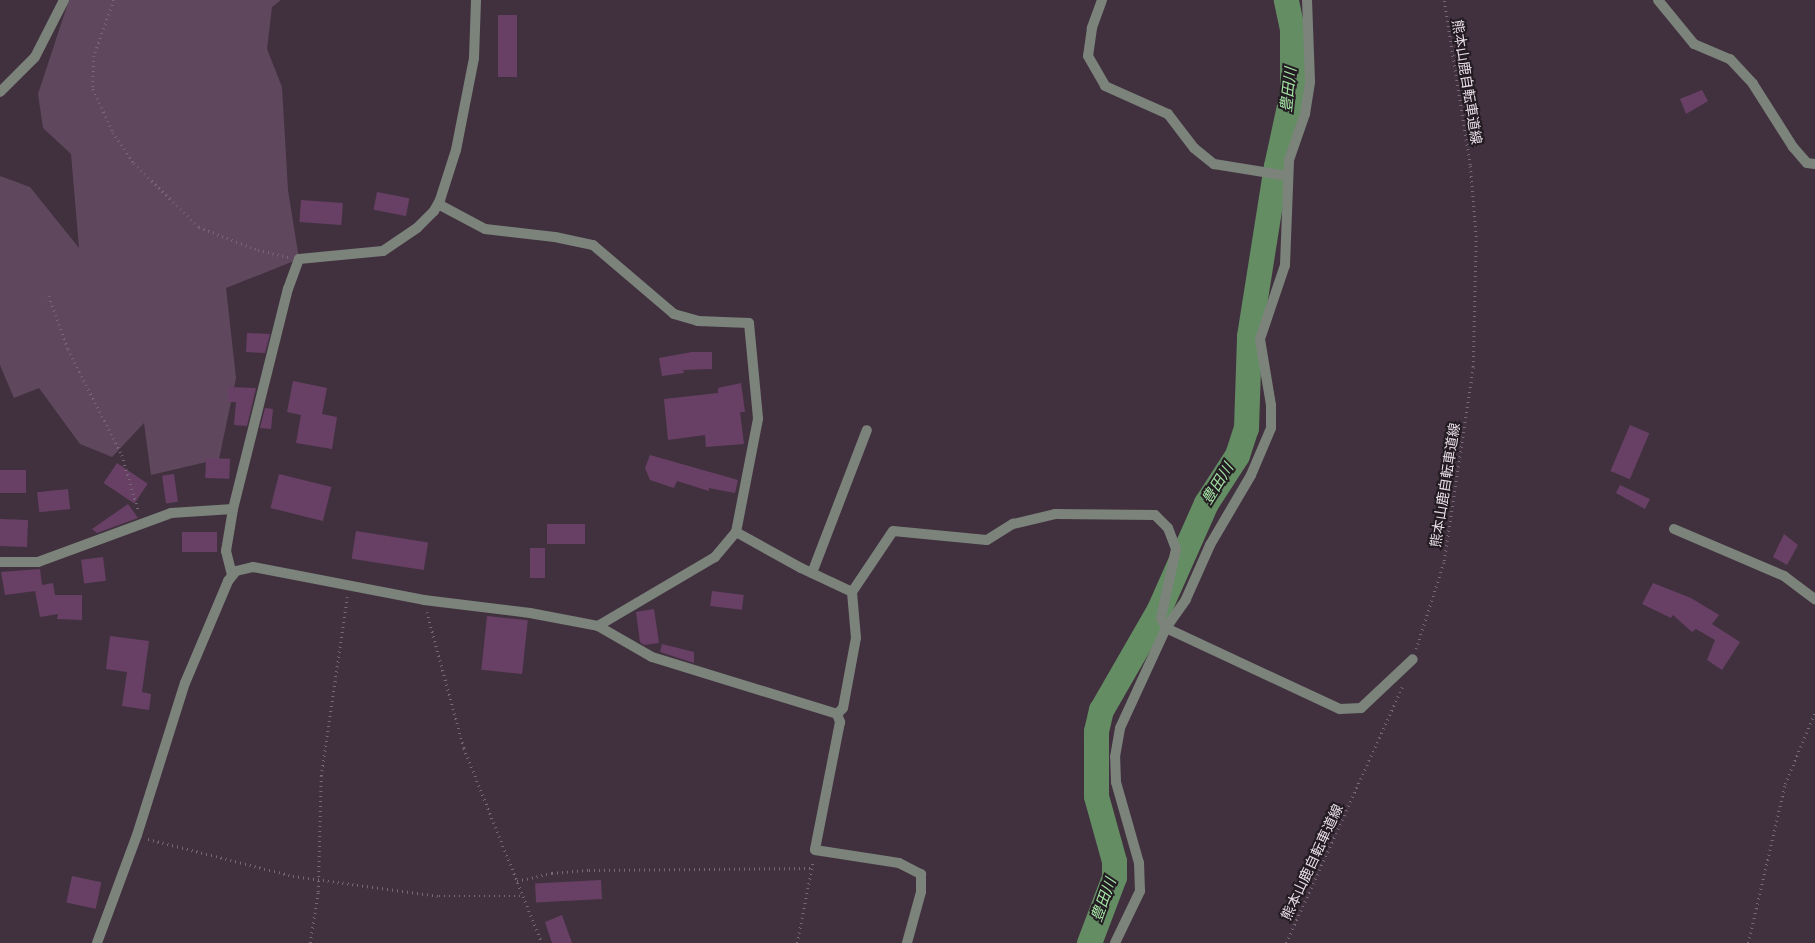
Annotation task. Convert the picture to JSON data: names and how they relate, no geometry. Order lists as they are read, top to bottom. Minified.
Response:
{"streets":{"path":["熊本山鹿自転車道線"]},"water":["豊田川"]}
